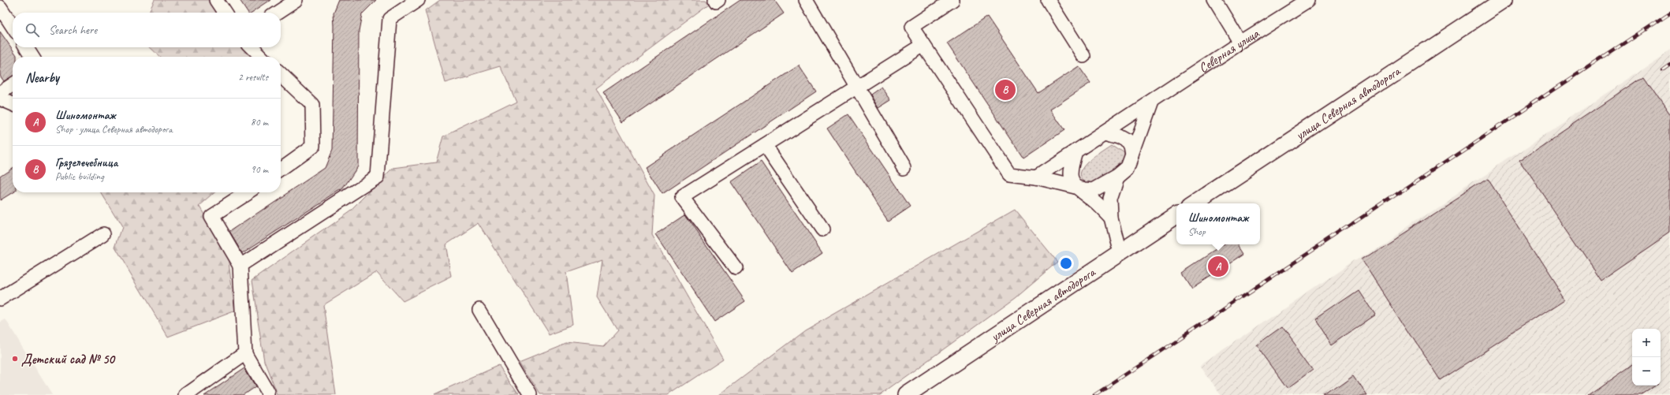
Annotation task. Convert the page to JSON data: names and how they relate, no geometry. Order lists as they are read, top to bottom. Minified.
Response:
{"streets":{"main road":["улица Северная автодорога"],"street":["Северная улица"]},"places":["Детский сад № 50"],"page":{"search":"Search here","heading":["Nearby","2 results"],"pins":["B","A"],"list":[{"mark":"A","name":"Шиномонтаж","note":"Shop · улица Северная автодорога","value":"80 m"},{"mark":"B","name":"Грязелечебница","note":"Public building","value":"90 m"}],"popup":["Шиномонтаж","Shop"],"map_buttons":["+","−"]}}
